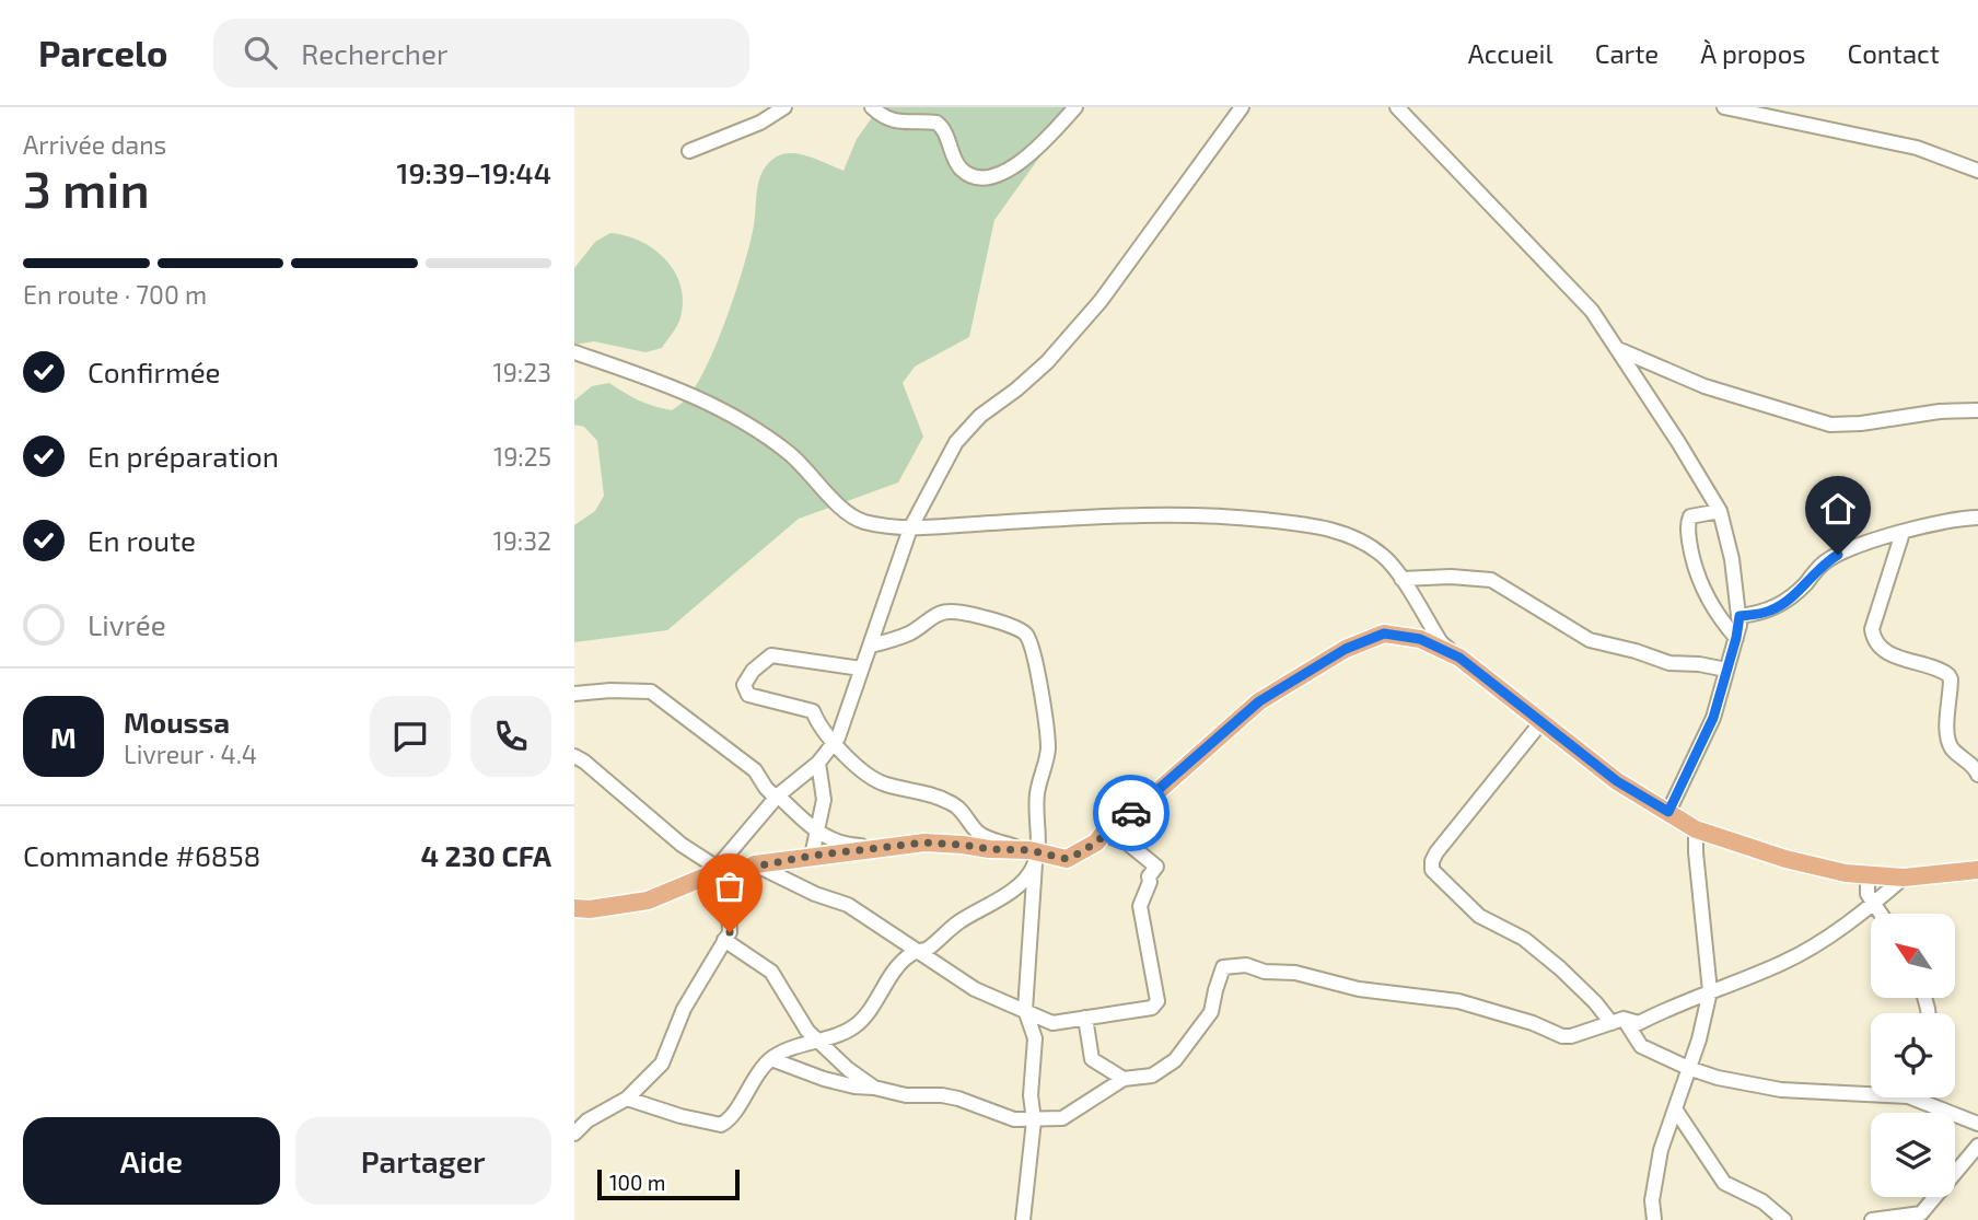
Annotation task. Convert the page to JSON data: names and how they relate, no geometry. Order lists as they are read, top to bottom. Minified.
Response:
{"scale_bar":"100 m","north":"top left","page":{"header":"Parcelo","search":"Rechercher","nav":["Accueil","Carte","À propos","Contact"],"heading":["3 min","Arrivée dans","19:39–19:44"],"panel":["Moussa","Livreur · 4.4","Commande #6858","4 230 CFA"],"bar":"En route · 700 m","list":[["Confirmée","19:23"],["En préparation","19:25"],["En route","19:32"],"Livrée"],"round":"M","buttons":["Aide","Partager"],"scale":"100 m"}}
